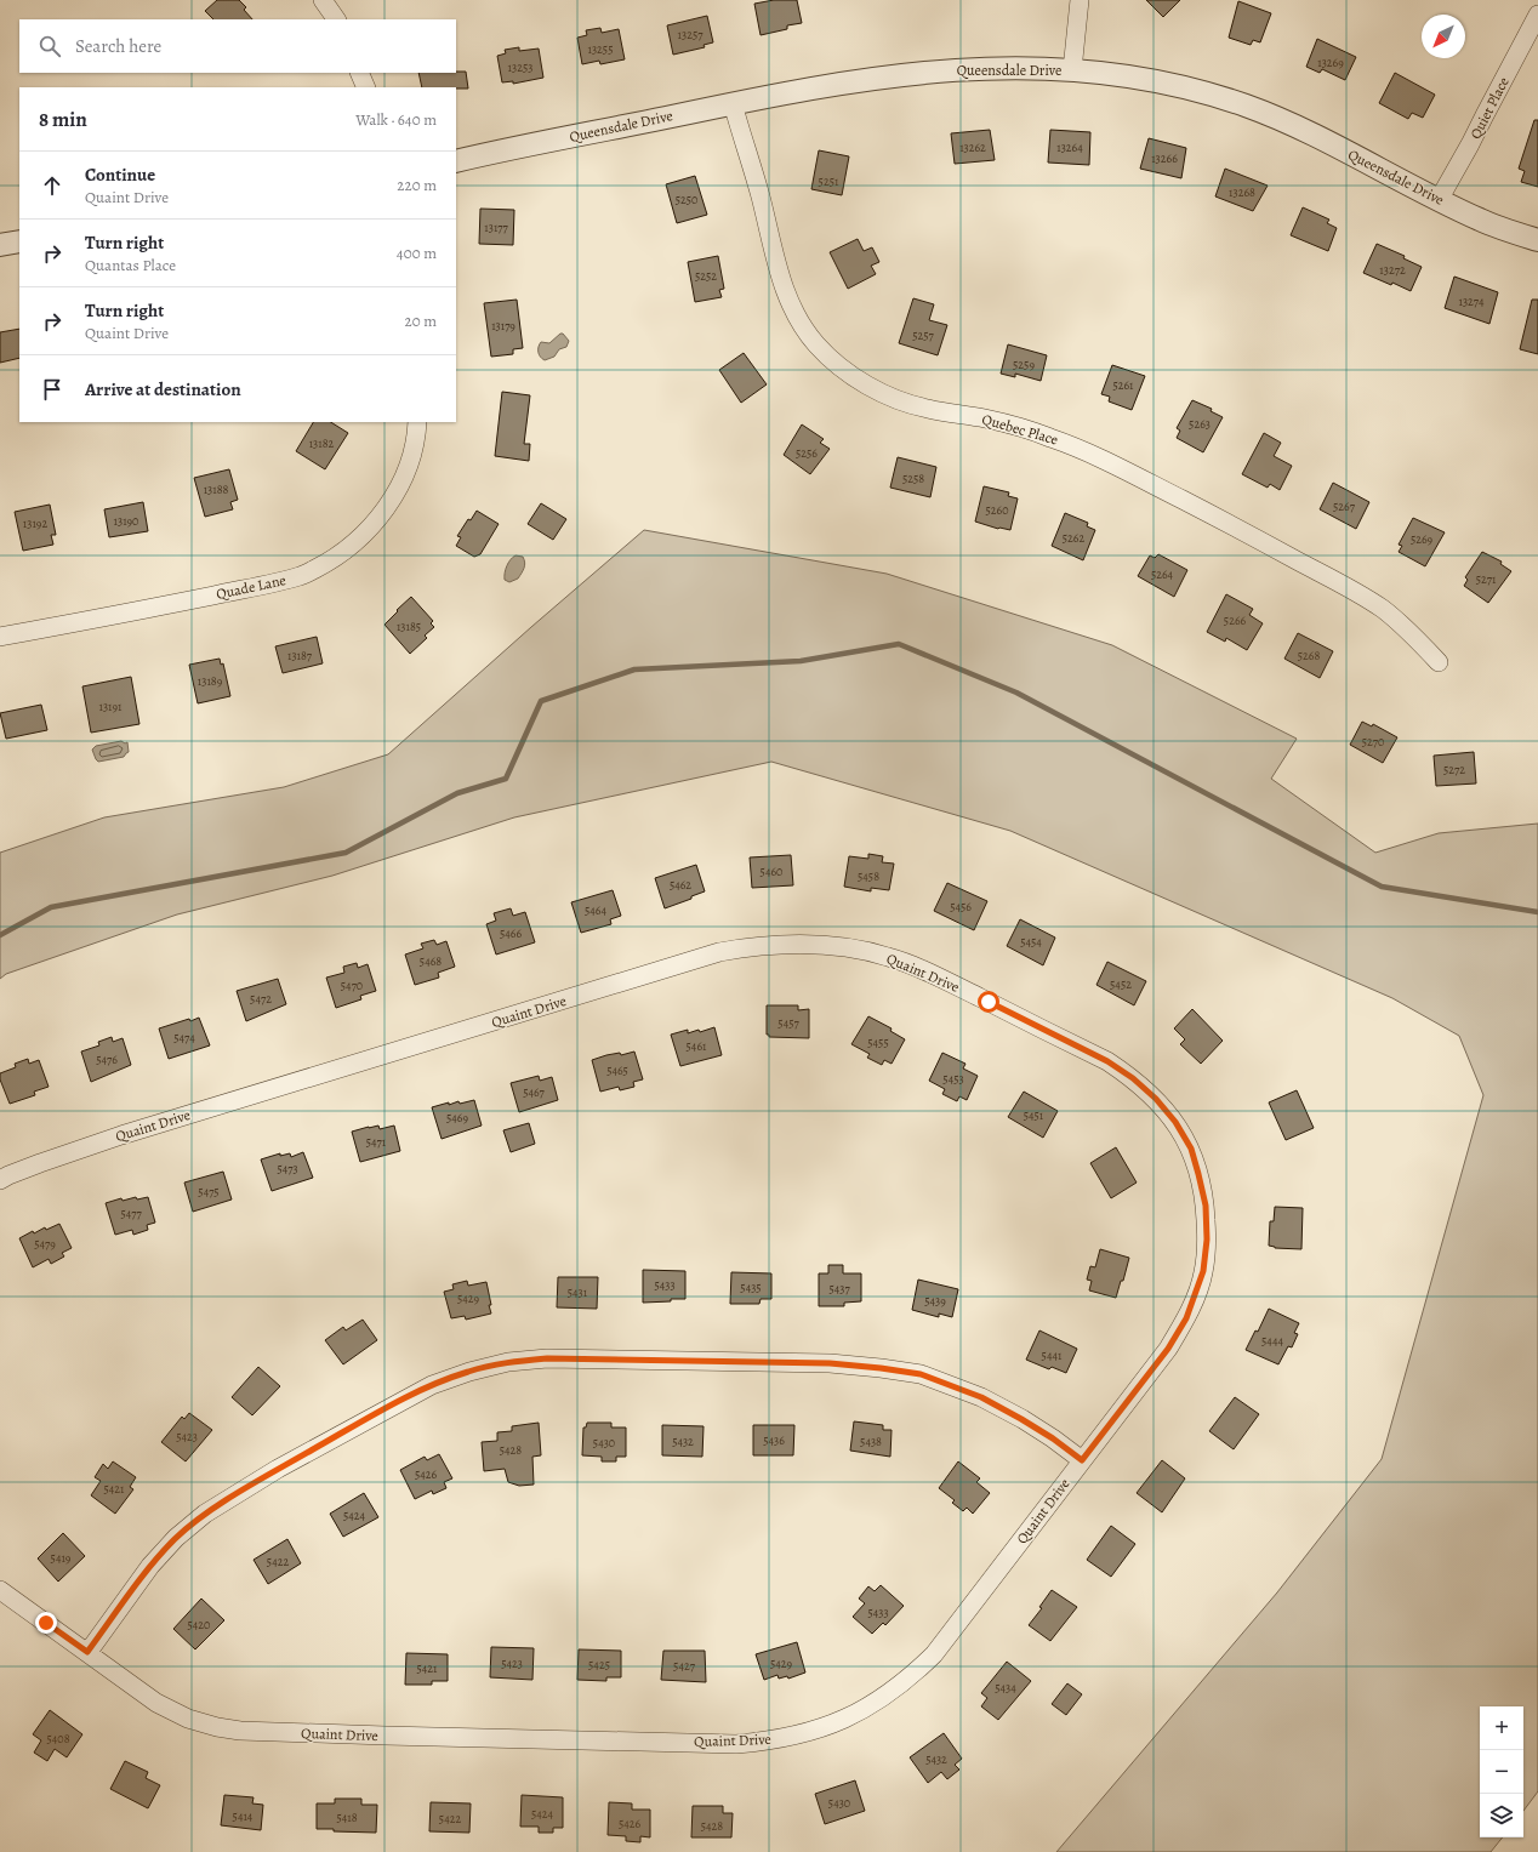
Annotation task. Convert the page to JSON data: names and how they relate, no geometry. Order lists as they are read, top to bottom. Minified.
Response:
{"streets":{"street":["Queensdale Drive","Quiet Place","Quebec Place","Quade Lane","Quaint Drive"]},"crossings":[["Queensdale Drive","Quiet Place"],["Queensdale Drive","Quebec Place"]],"house_numbers":["13257","13255","13269","13253","13262","13264","13266","5251","13268","5250","13177","13272","5252","13274","13179","5257","5259","5261","5263","13182","5256","5258","13188","5267","5260","13190","13192","5262","5269","5264","5271","5266","13185","13187","5268","13189","13191","5270","5272","5460","5458","5462","5456","5464","5466","5454","5468","5452","5470","5472","5457","5474","5455","5461","5476","5465","5453","5467","5451","5469","5471","5473","5475","5477","5479","5433","5435","5437","5431","5429","5439","5444","5441","5423","5436","5432","5438","5430","5428","5426","5421","5424","5419","5422","5433","5420","5423","5429","5425","5427","5421","5434","5408","5432","5430","5424","5414","5418","5422","5426","5428"],"north":"bottom left","page":{"search":"Search here","heading":["8 min","Walk · 640 m"],"list":[["Continue","Quaint Drive","220 m"],["Turn right","Quantas Place","400 m"],["Turn right","Quaint Drive","20 m"],"Arrive at destination"],"map_buttons":["+","−"]}}
